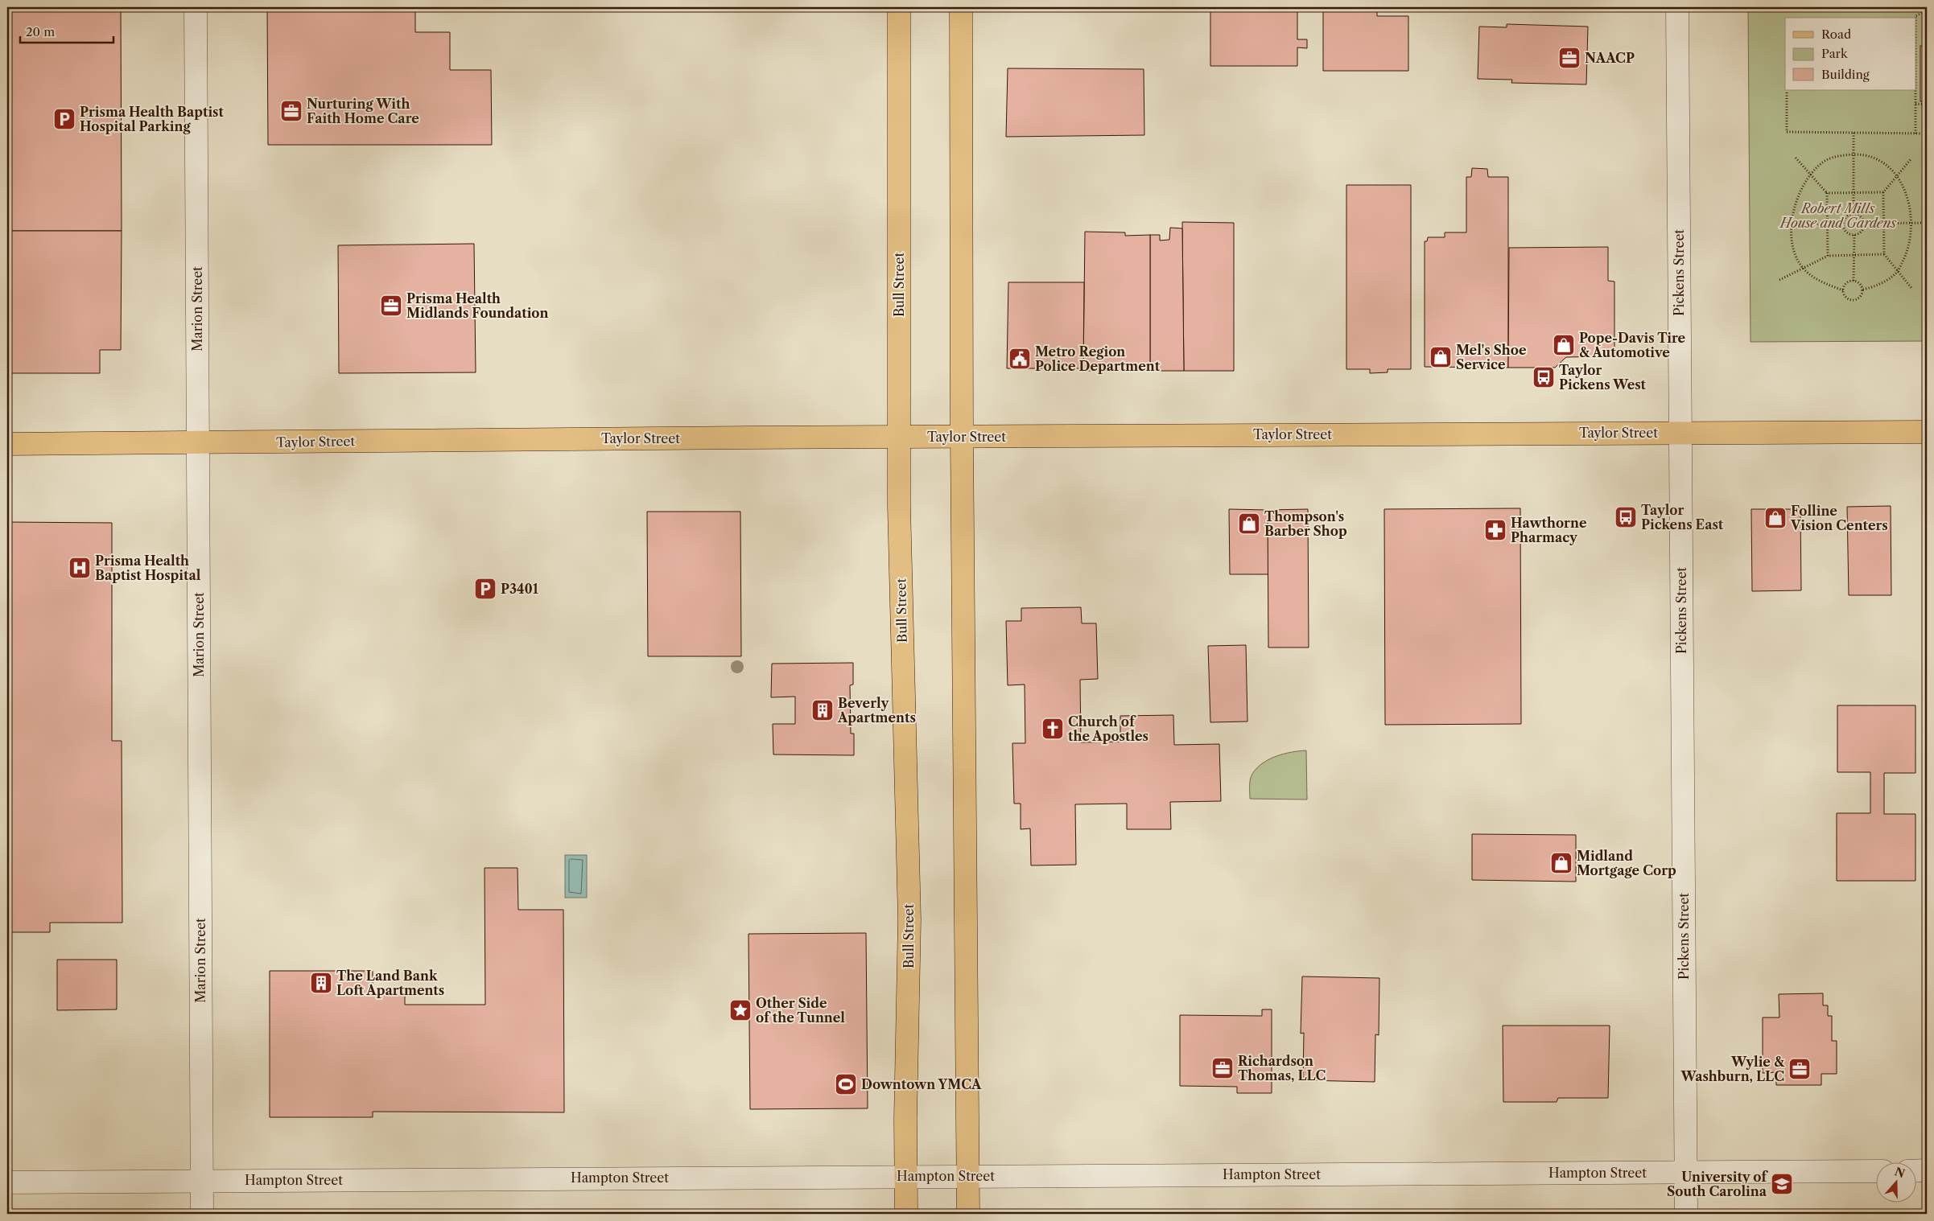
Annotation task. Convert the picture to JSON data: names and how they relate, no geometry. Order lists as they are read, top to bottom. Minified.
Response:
{"streets":{"main road":["Bull Street","Taylor Street"],"street":["Pickens Street","Marion Street","Hampton Street"]},"crossings":[["Pickens Street","Taylor Street"],["Pickens Street","Hampton Street"],["Bull Street","Taylor Street"],["Bull Street","Hampton Street"],["Marion Street","Taylor Street"],["Marion Street","Hampton Street"]],"parks":["Robert Mills House and Gardens"],"places":{"office":["NAACP","Nurturing With Faith Home Care","Prisma Health Midlands Foundation","Richardson Thomas, LLC","Wylie & Washburn, LLC"],"parking":["Prisma Health Baptist Hospital Parking","P3401"],"shop":["Pope-Davis Tire & Automotive","Mel's Shoe Service","Folline Vision Centers","Thompson's Barber Shop","Midland Mortgage Corp"],"public building":["Metro Region Police Department"],"bus stop":["Taylor Pickens West","Taylor Pickens East"],"pharmacy":["Hawthorne Pharmacy"],"hospital":["Prisma Health Baptist Hospital"],"building":["Beverly Apartments","The Land Bank Loft Apartments"],"church":["Church of the Apostles"],"place":["Other Side of the Tunnel"],"sports":["Downtown YMCA"],"school or university":["University of South Carolina"]},"legend":["Road","Park","Building"],"scale_bar":"20 m","north":"top"}
